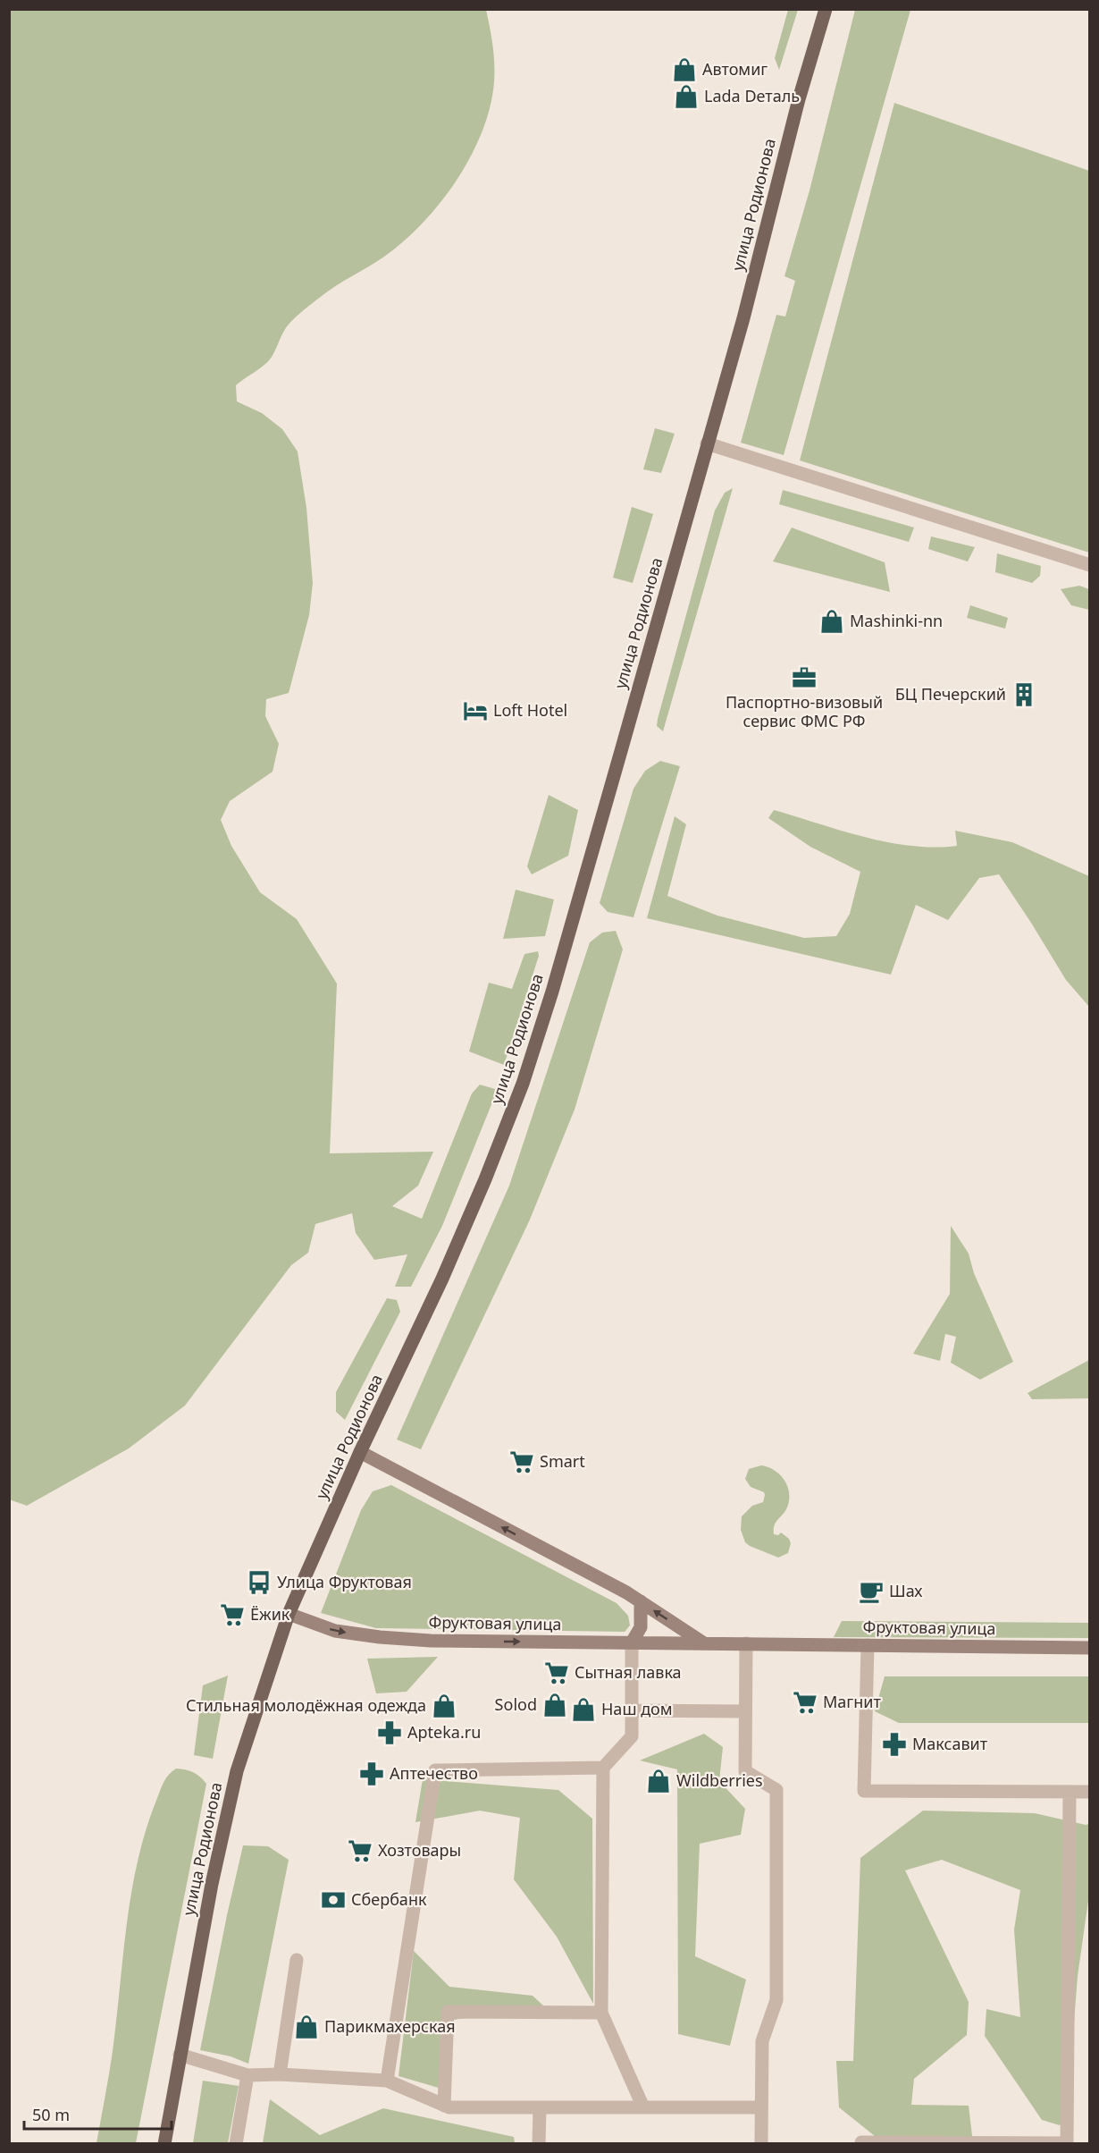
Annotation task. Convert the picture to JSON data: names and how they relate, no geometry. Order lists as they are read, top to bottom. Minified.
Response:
{"streets":{"main road":["улица Родионова"],"street":["Фруктовая улица"]},"crossings":[["улица Родионова","Фруктовая улица"]],"places":{"shop":["Автомиг","Lada Dеталь","Mashinki-nn","Solod","Стильная молодёжная одежда","Наш дом","Wildberries","Парикмахерская"],"office":["Паспортно-визовый сервис ФМС РФ"],"building":["БЦ Печерский"],"hotel":["Loft Hotel"],"supermarket":["Smart","Ёжик","Сытная лавка","Магнит","Хозтовары"],"bus stop":["Улица Фруктовая"],"cafe":["Шах"],"pharmacy":["Apteka.ru","Максавит","Аптечество"],"bank":["Сбербанк"]},"scale_bar":"50 m"}
